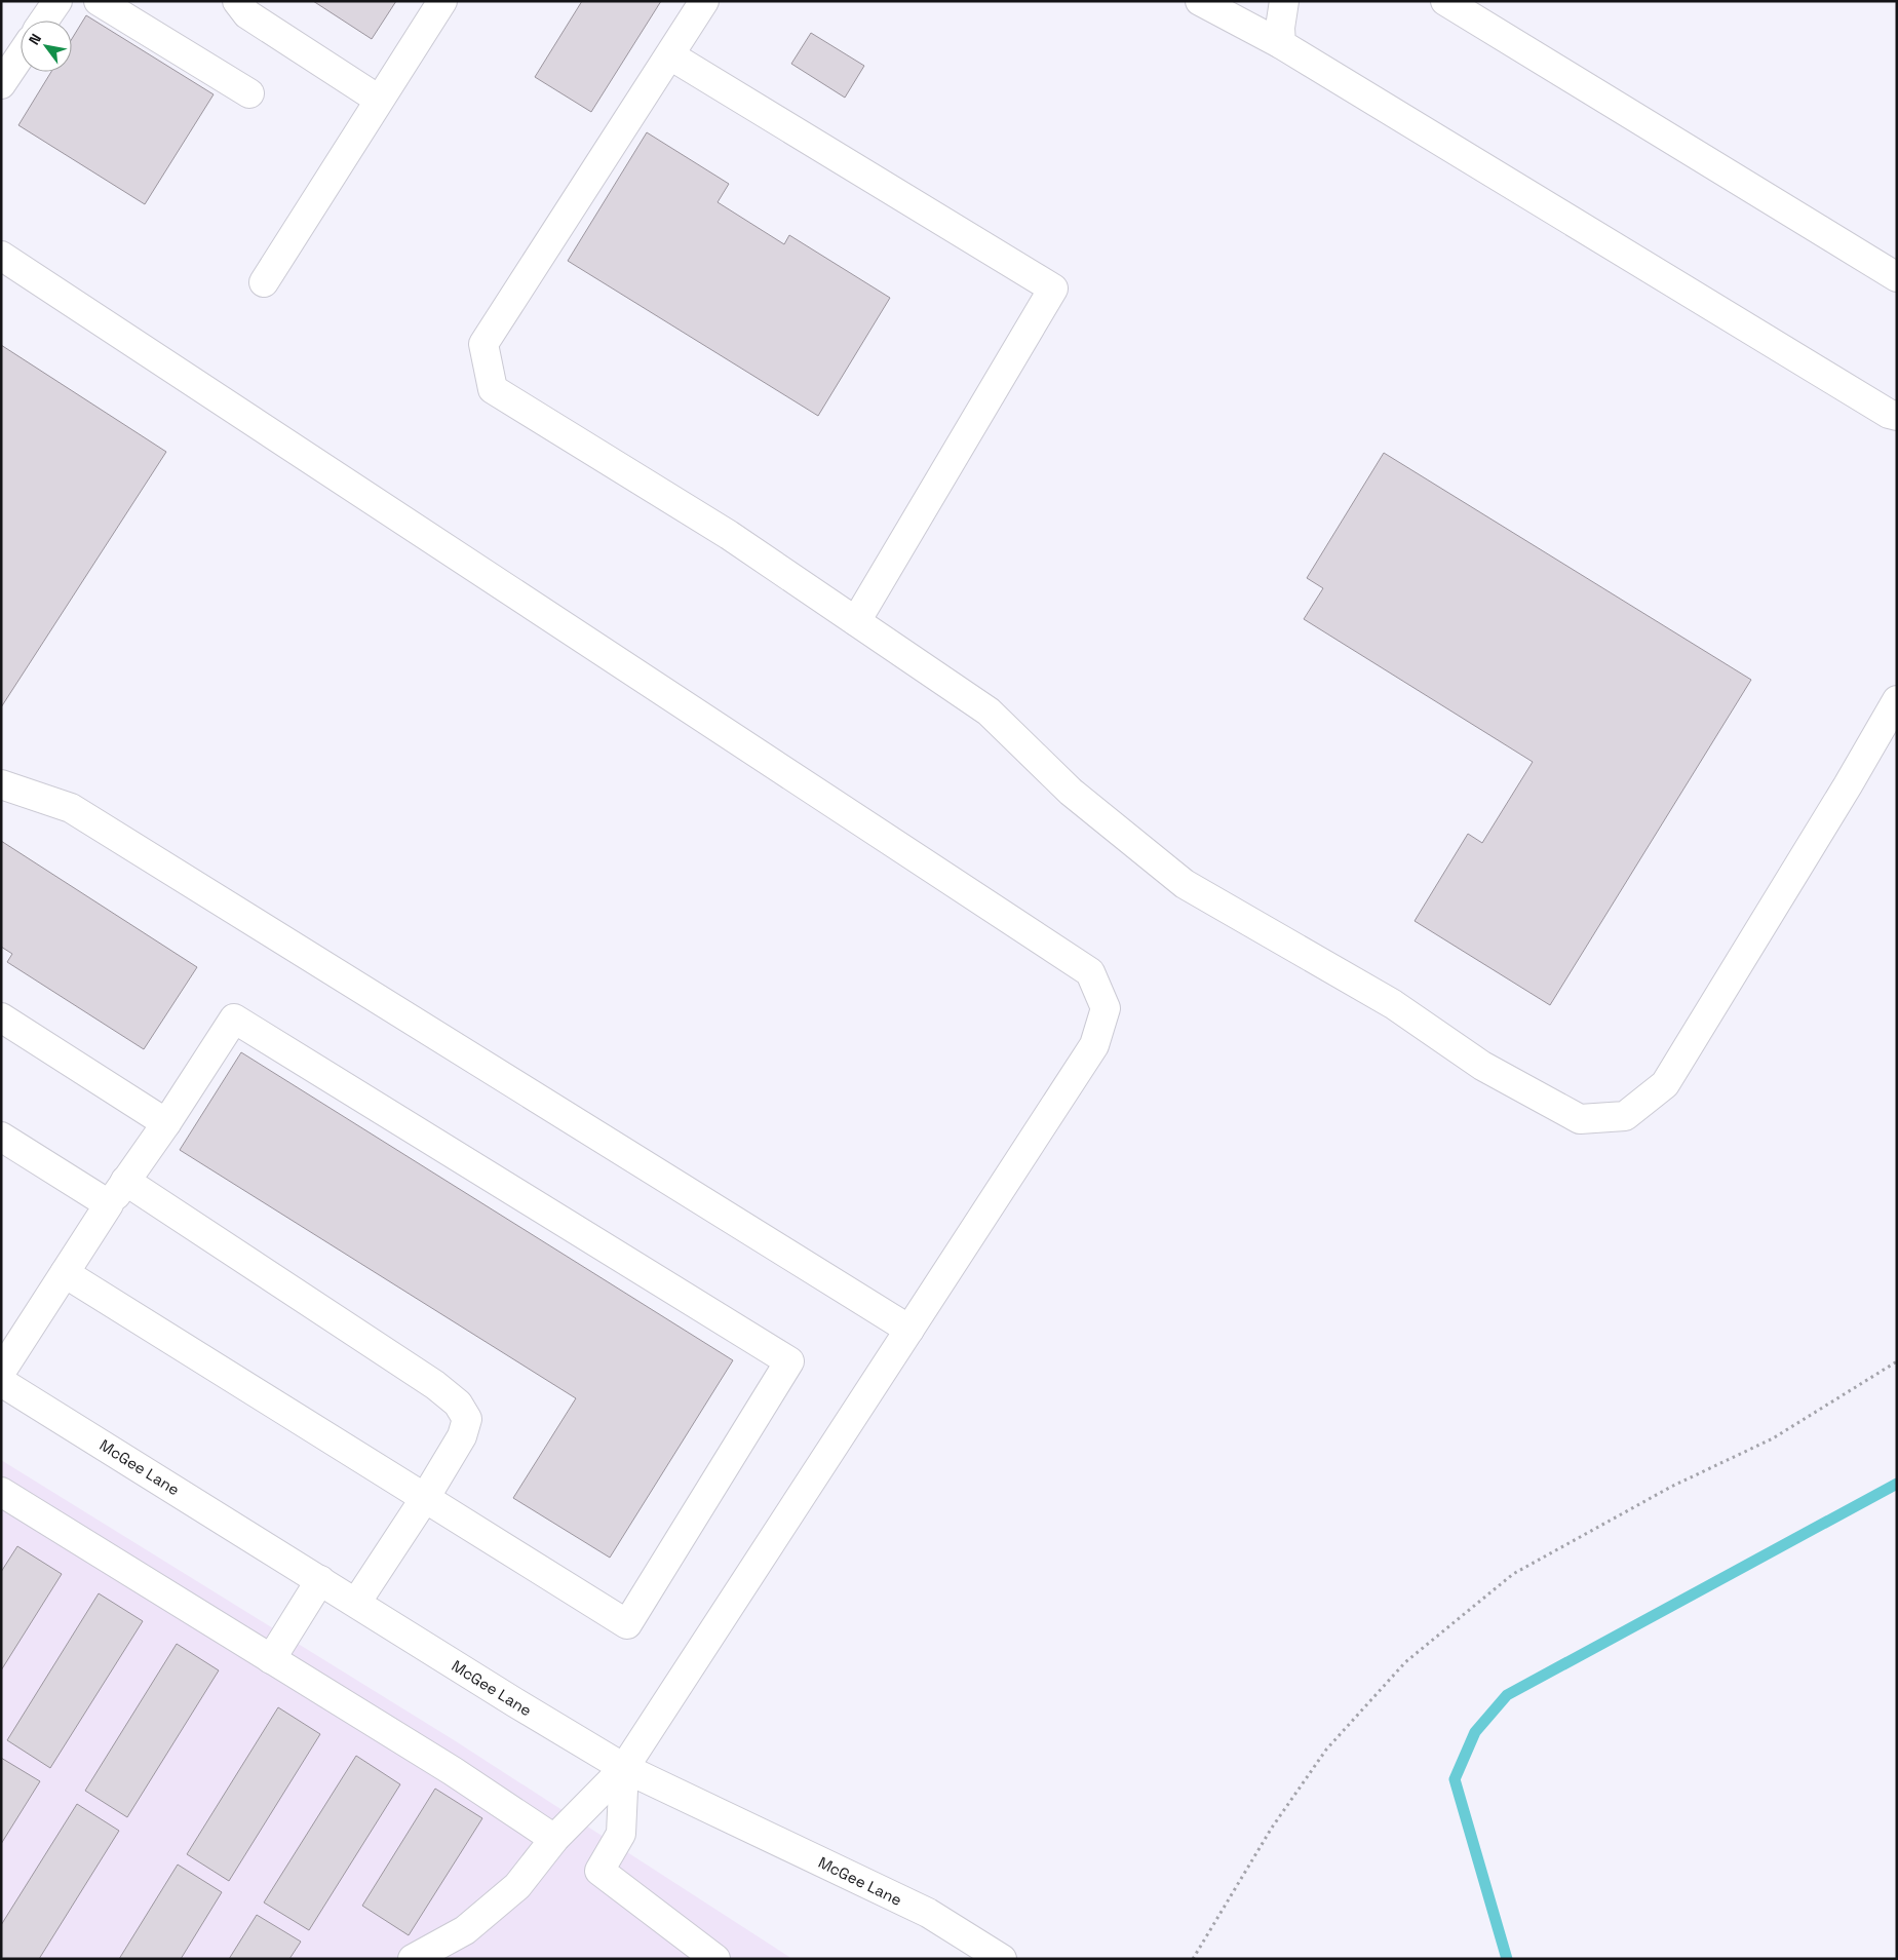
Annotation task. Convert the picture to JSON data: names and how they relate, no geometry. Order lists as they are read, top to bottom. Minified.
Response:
{"streets":{"street":["McGee Lane"]},"north":"top left"}
